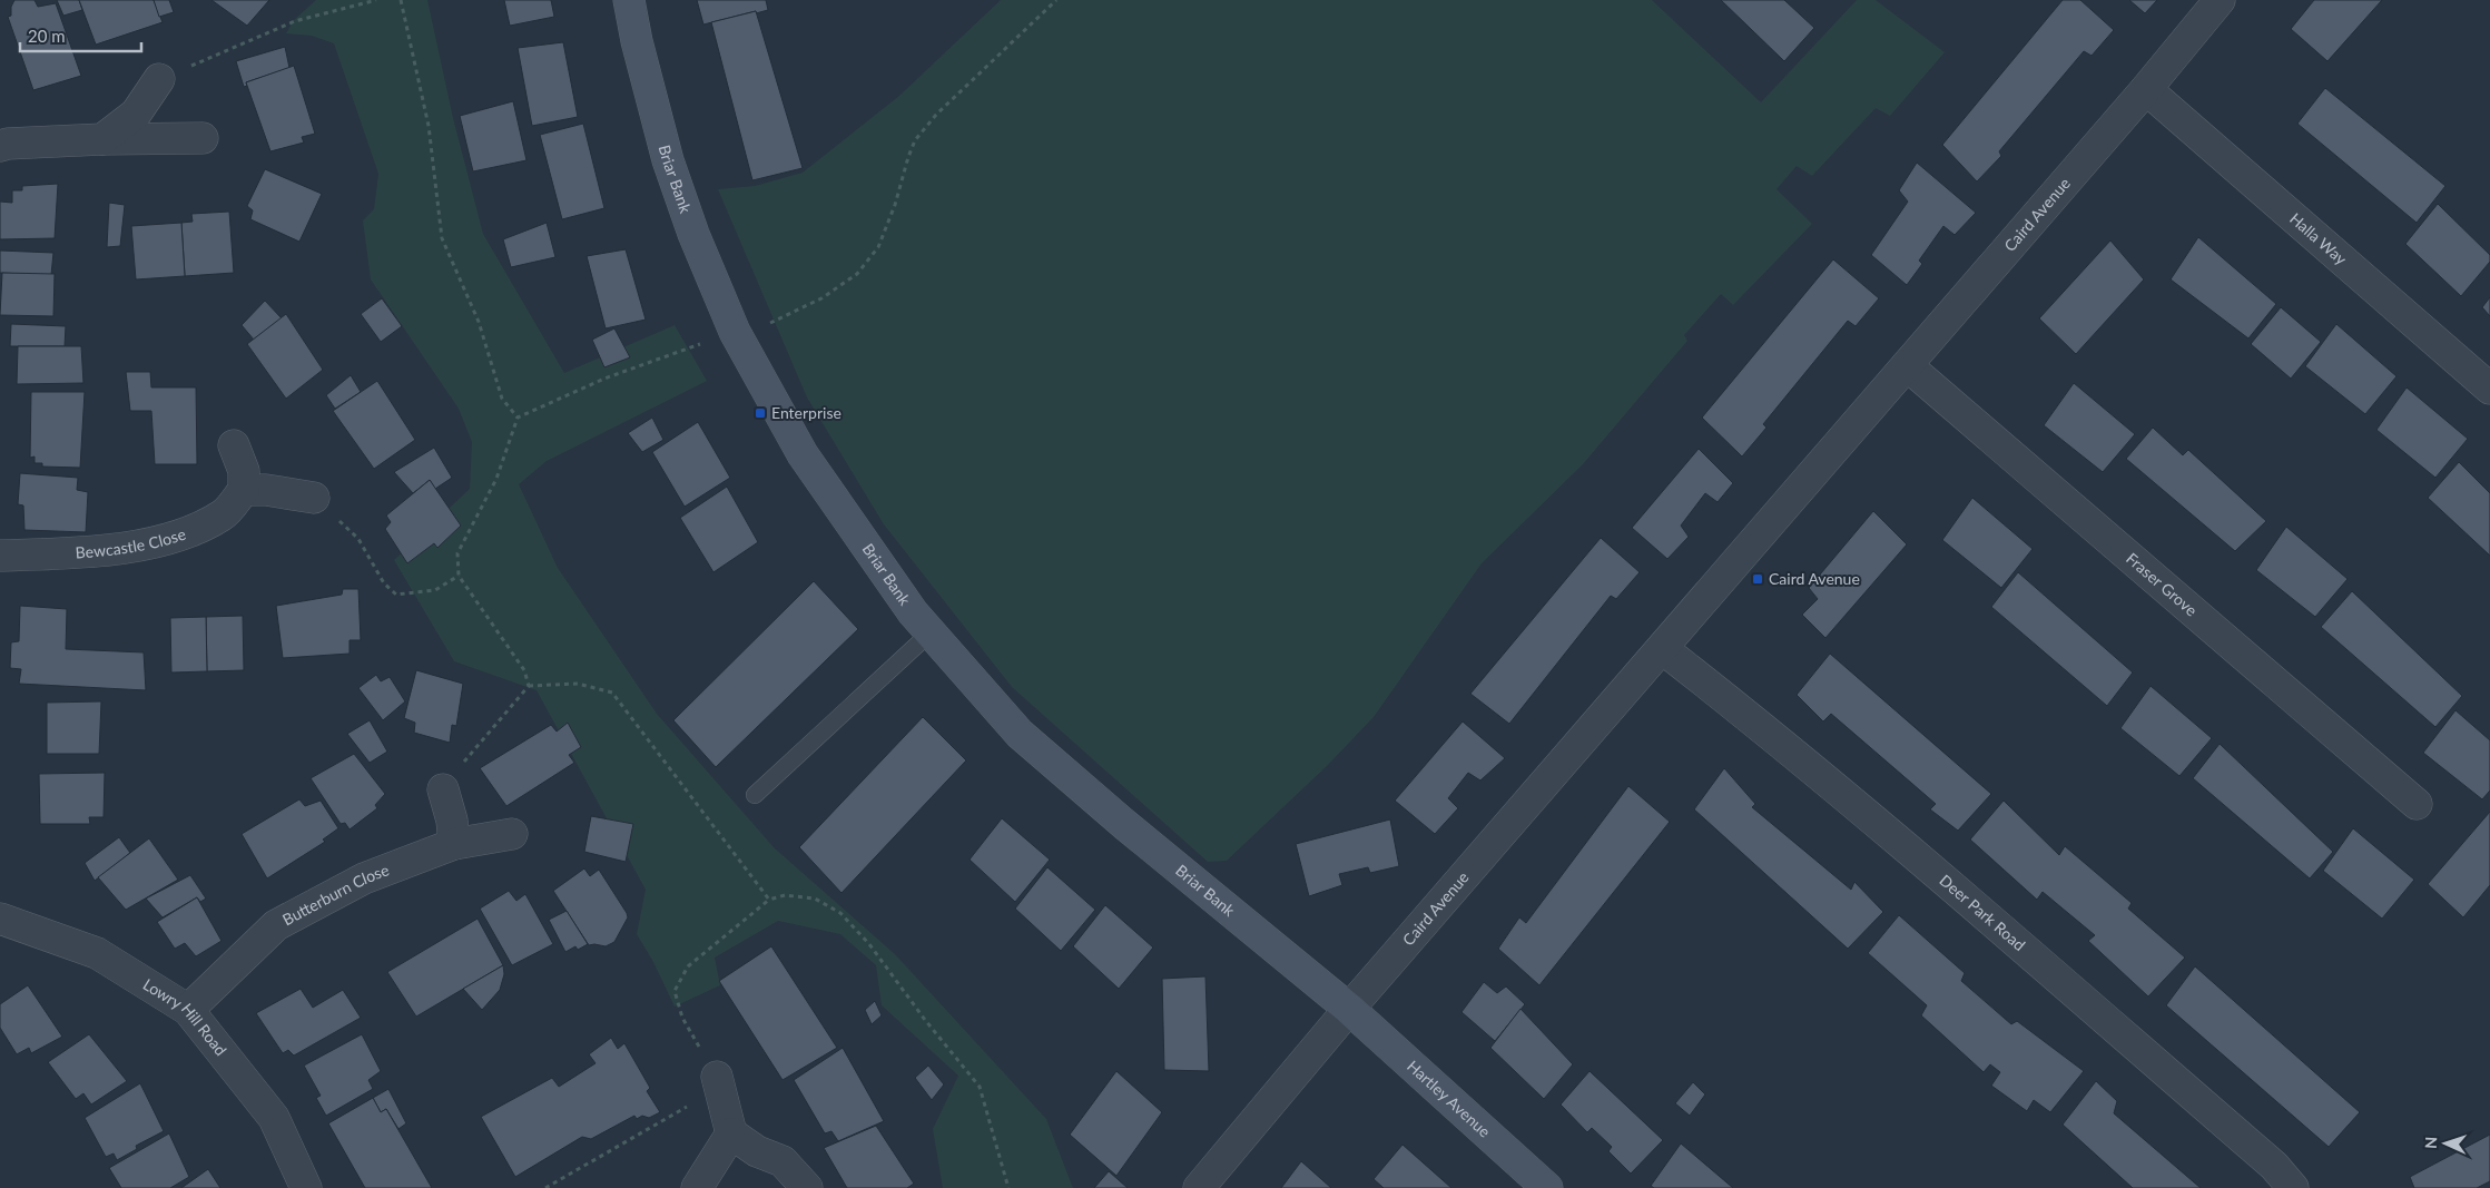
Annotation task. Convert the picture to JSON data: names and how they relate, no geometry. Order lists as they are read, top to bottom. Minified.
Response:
{"streets":{"street":["Briar Bank","Caird Avenue","Halla Way","Bewcastle Close","Fraser Grove","Butterburn Close","Deer Park Road","Lowry Hill Road","Hartley Avenue"]},"crossings":[["Briar Bank","Caird Avenue"],["Briar Bank","Hartley Avenue"],["Caird Avenue","Halla Way"],["Caird Avenue","Fraser Grove"],["Caird Avenue","Deer Park Road"],["Caird Avenue","Hartley Avenue"],["Butterburn Close","Lowry Hill Road"]],"places":{"transit":["Enterprise","Caird Avenue"]},"scale_bar":"20 m","north":"left"}
